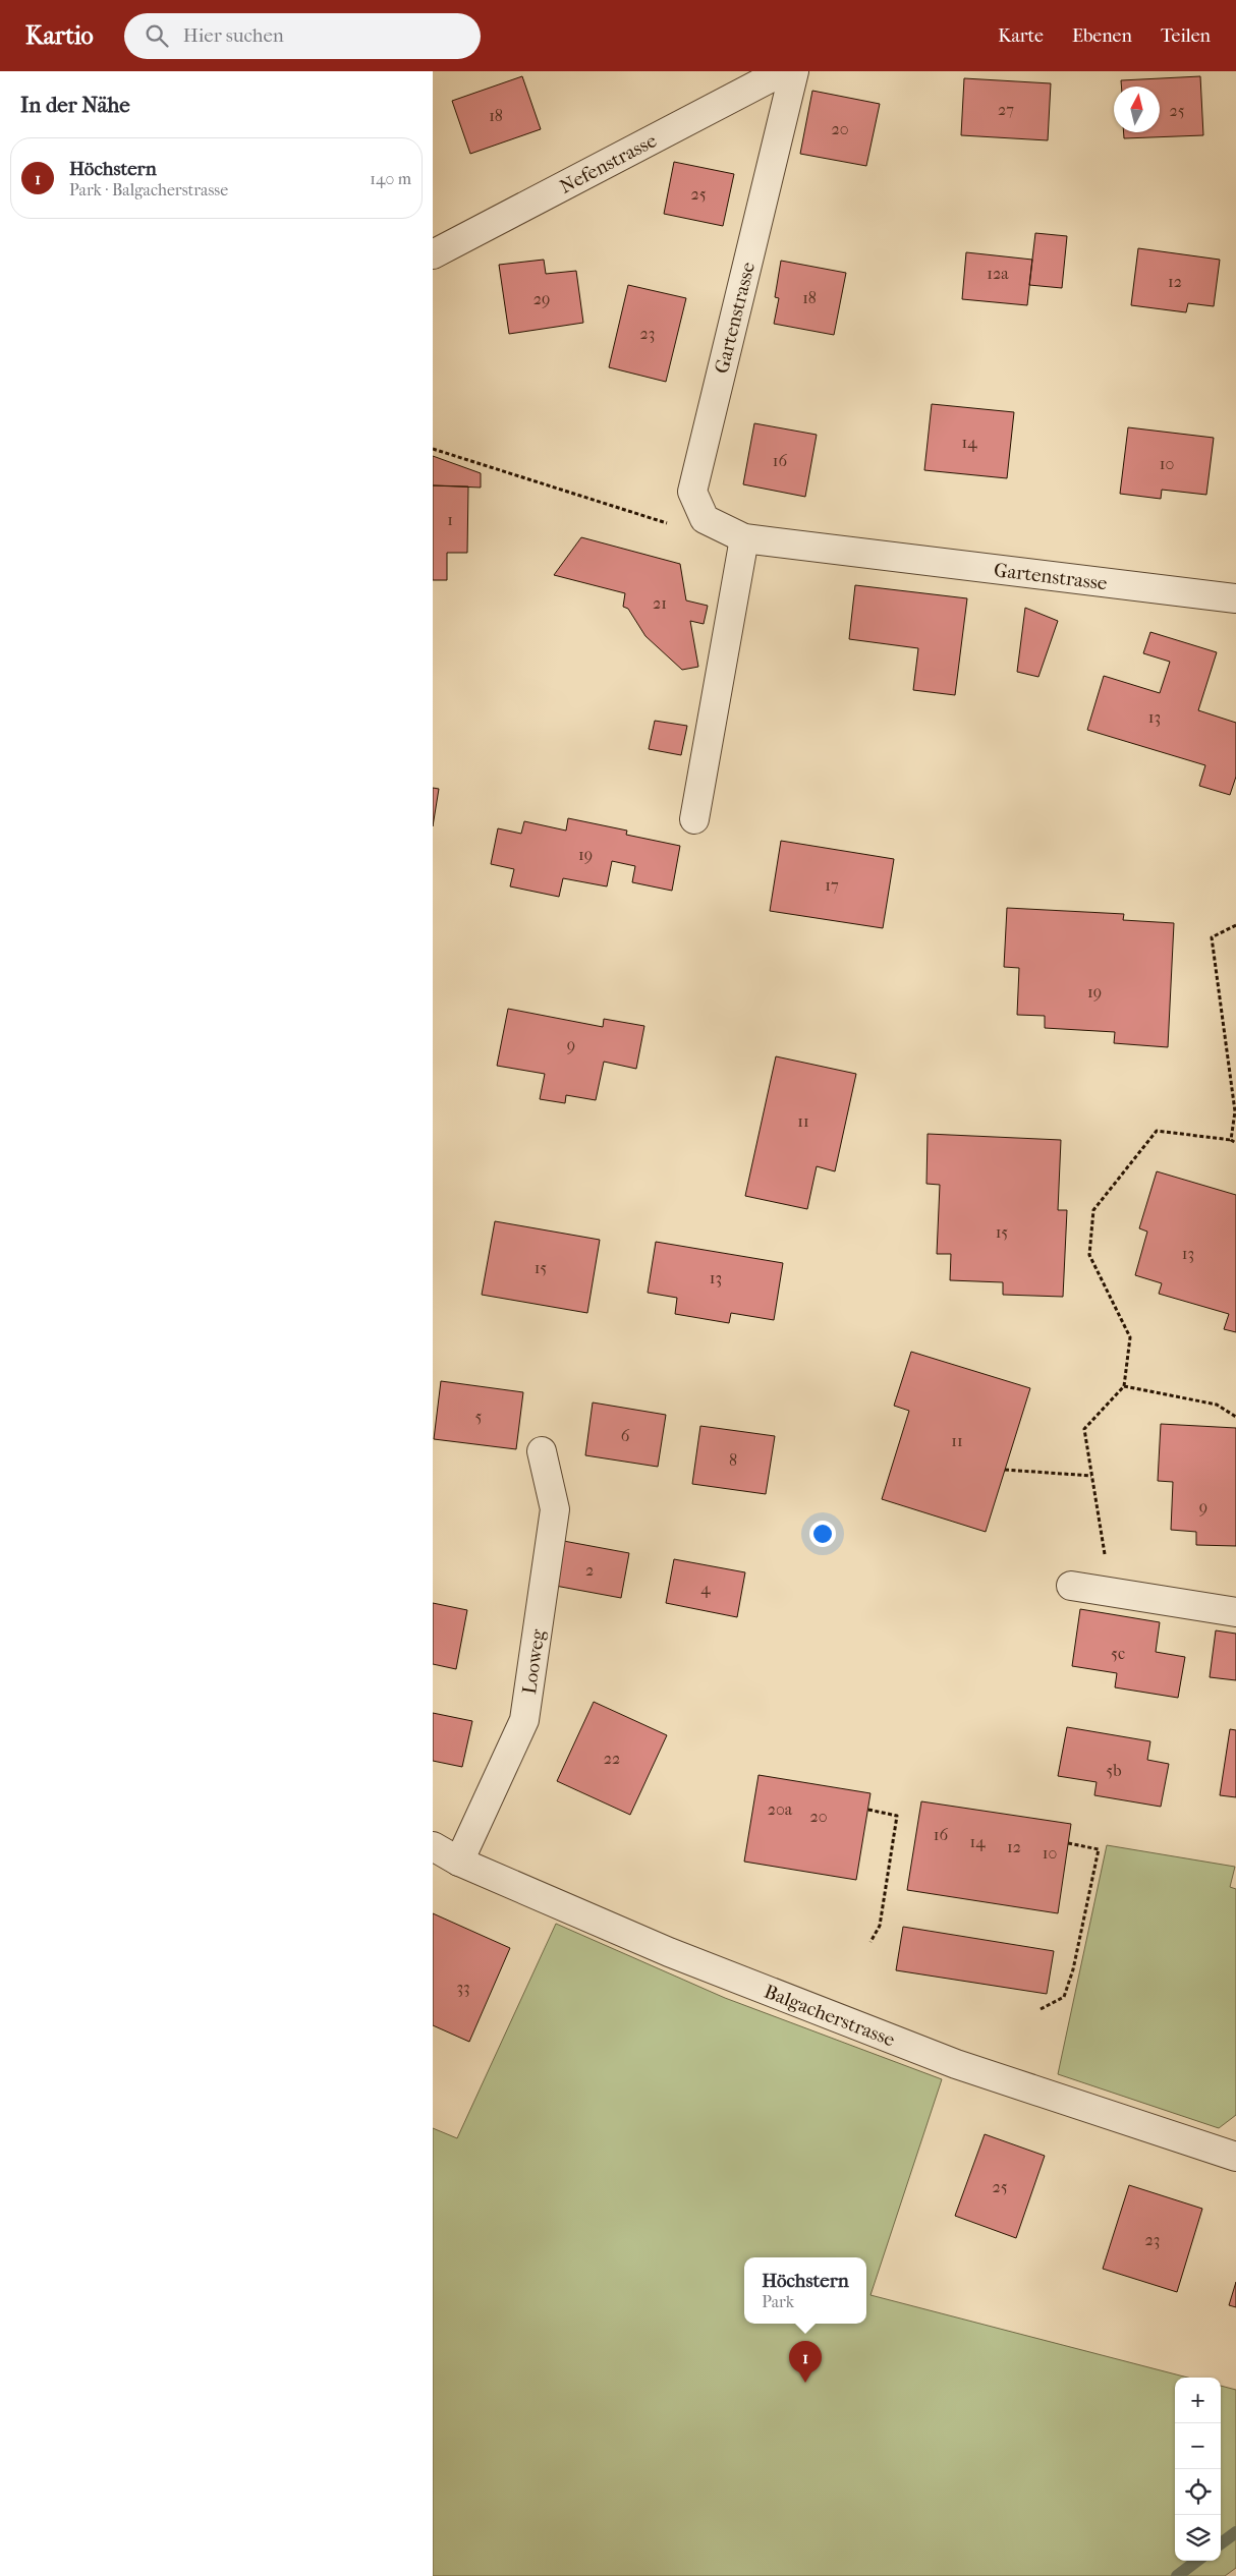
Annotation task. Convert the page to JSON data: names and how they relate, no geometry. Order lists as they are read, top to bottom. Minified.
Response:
{"streets":{"street":["Nefenstrasse","Gartenstrasse","Looweg","Balgacherstrasse"]},"crossings":[["Looweg","Balgacherstrasse"]],"house_numbers":["27","25","18","20","25","12a","12","18","29","23","14","16","10","1","21","13","19","17","19","9","11","15","13","15","13","5","6","11","8","9","2","4","5c","22","5b","20a","20","16","14","12","10","33","25","23"],"north":"top","page":{"header":"Kartio","search":"Hier suchen","nav":["Karte","Ebenen","Teilen"],"heading":"In der Nähe","list":[{"mark":"1","name":"Höchstern","note":"Park · Balgacherstrasse","value":"140 m"}],"popup":["Höchstern","Park"],"pins":"1","map_buttons":["+","−"]}}
